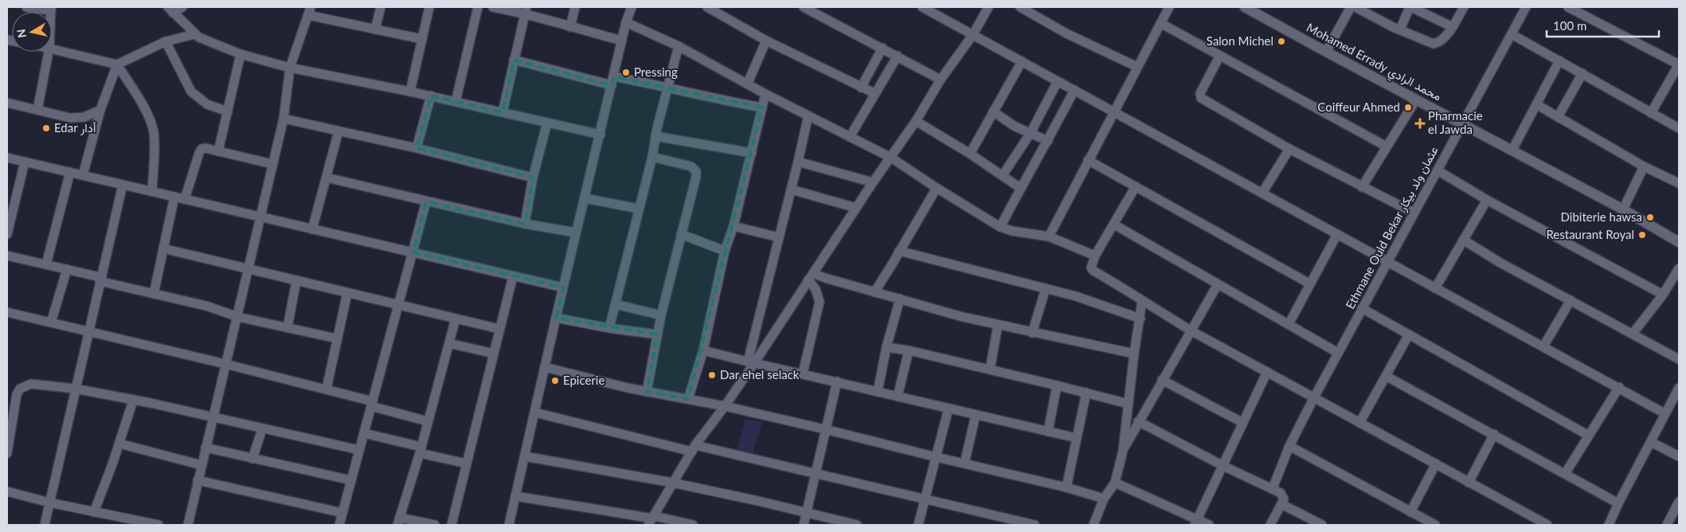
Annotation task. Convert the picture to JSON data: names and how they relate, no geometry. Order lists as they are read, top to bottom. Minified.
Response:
{"streets":{"street":["Mohamed Errady محمد الرادي","Ethmane Ould Bekar عثمان ولد بيكار"]},"crossings":[["Mohamed Errady محمد الرادي","Ethmane Ould Bekar عثمان ولد بيكار"]],"places":{"other":["Salon Michel","Pressing","Coiffeur Ahmed","Edar أدار","Dibiterie hawsa","Restaurant Royal","Dar ehel selack","Epicerie"],"health":["Pharmacie el Jawda"]},"scale_bar":"100 m","north":"left"}
